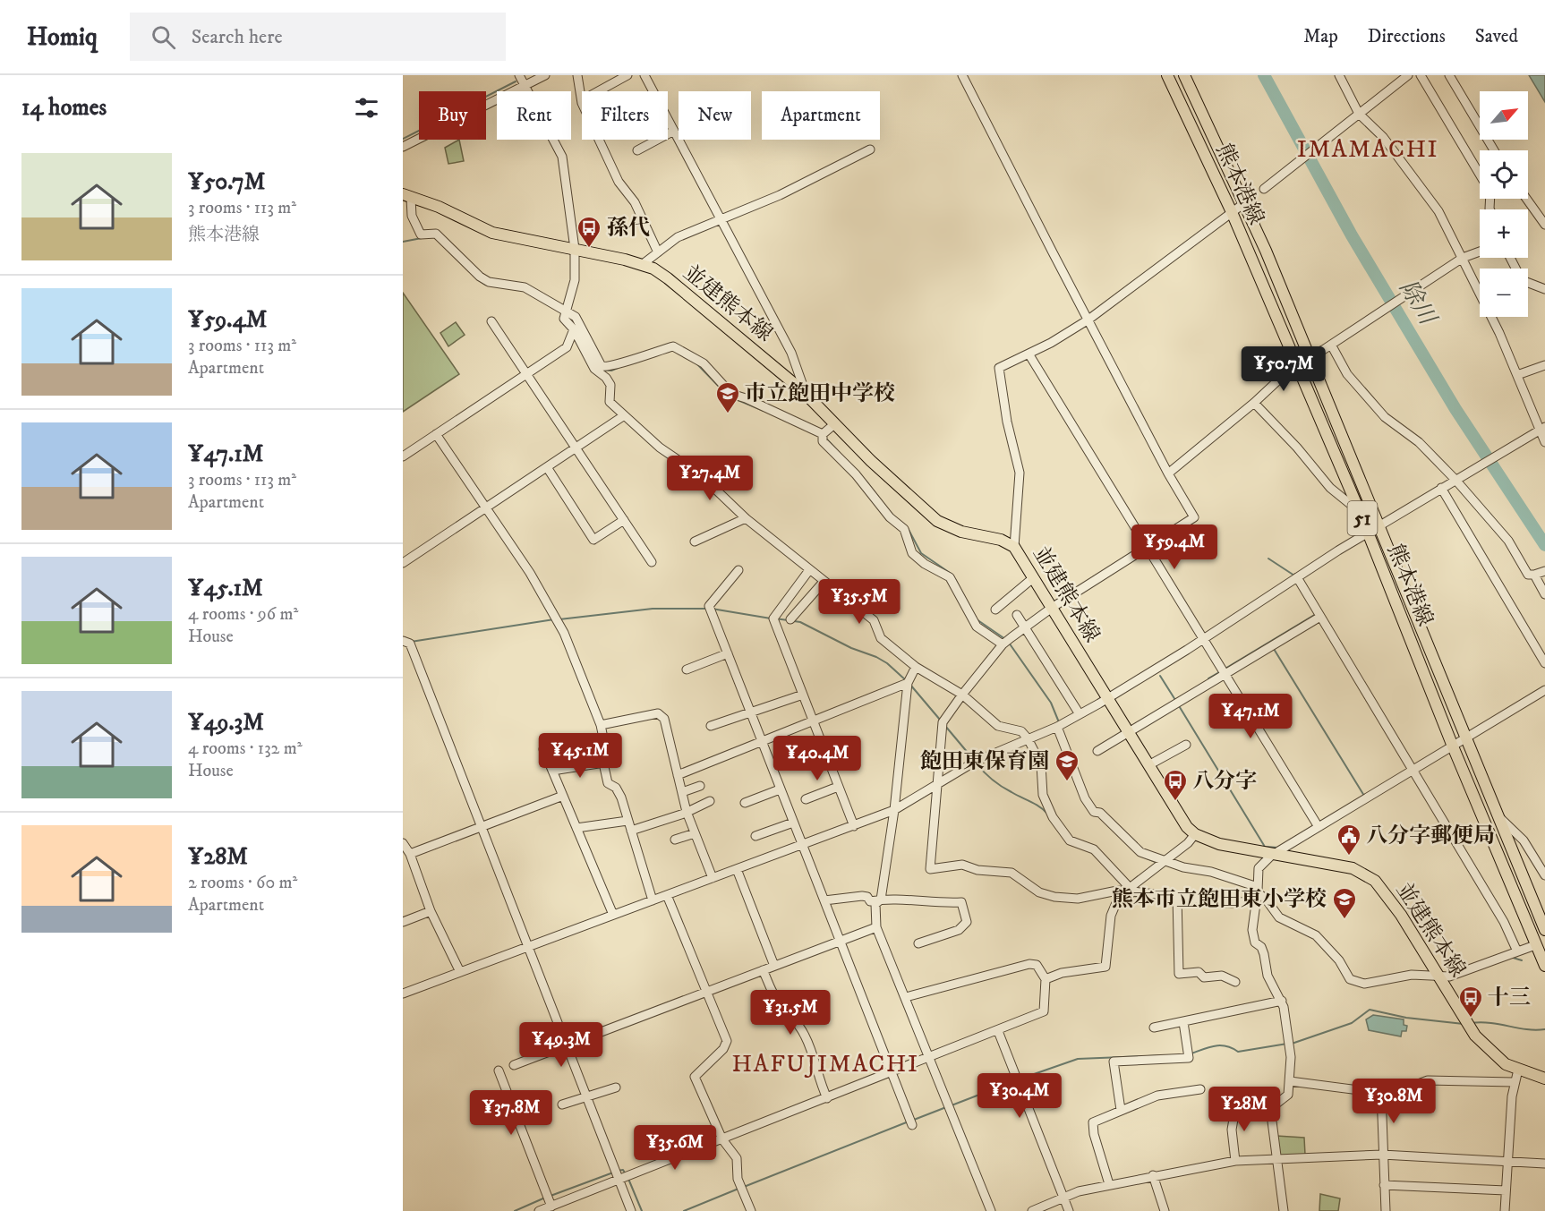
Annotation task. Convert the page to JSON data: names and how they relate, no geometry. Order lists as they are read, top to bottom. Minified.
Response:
{"streets":{"main road":["熊本港線","並建熊本線","51"]},"districts":["IMAMACHI","HAFUJIMACHI"],"water":["除川"],"places":{"bus stop":["孫代","八分字","十三"],"school or university":["市立飽田中学校","飽田東保育園","熊本市立飽田東小学校"],"public building":["八分字郵便局"]},"north":"top right","page":{"header":"Homiq","search":"Search here","nav":["Map","Directions","Saved"],"heading":"14 homes","map_buttons":["+","−"],"chip":["Buy","Rent","Filters","New","Apartment"],"list":[{"name":"¥50.7M","note":"3 rooms · 113 m² · 熊本港線"},{"name":"¥59.4M","note":"3 rooms · 113 m² · Apartment"},{"name":"¥47.1M","note":"3 rooms · 113 m² · Apartment"},{"name":"¥45.1M","note":"4 rooms · 96 m² · House"},{"name":"¥49.3M","note":"4 rooms · 132 m² · House"},{"name":"¥28M","note":"2 rooms · 60 m² · Apartment"}],"price":["¥50.7M","¥27.4M","¥59.4M","¥35.5M","¥47.1M","¥45.1M","¥40.4M","¥31.5M","¥49.3M","¥30.4M","¥30.8M","¥28M","¥37.8M","¥35.6M"]}}
